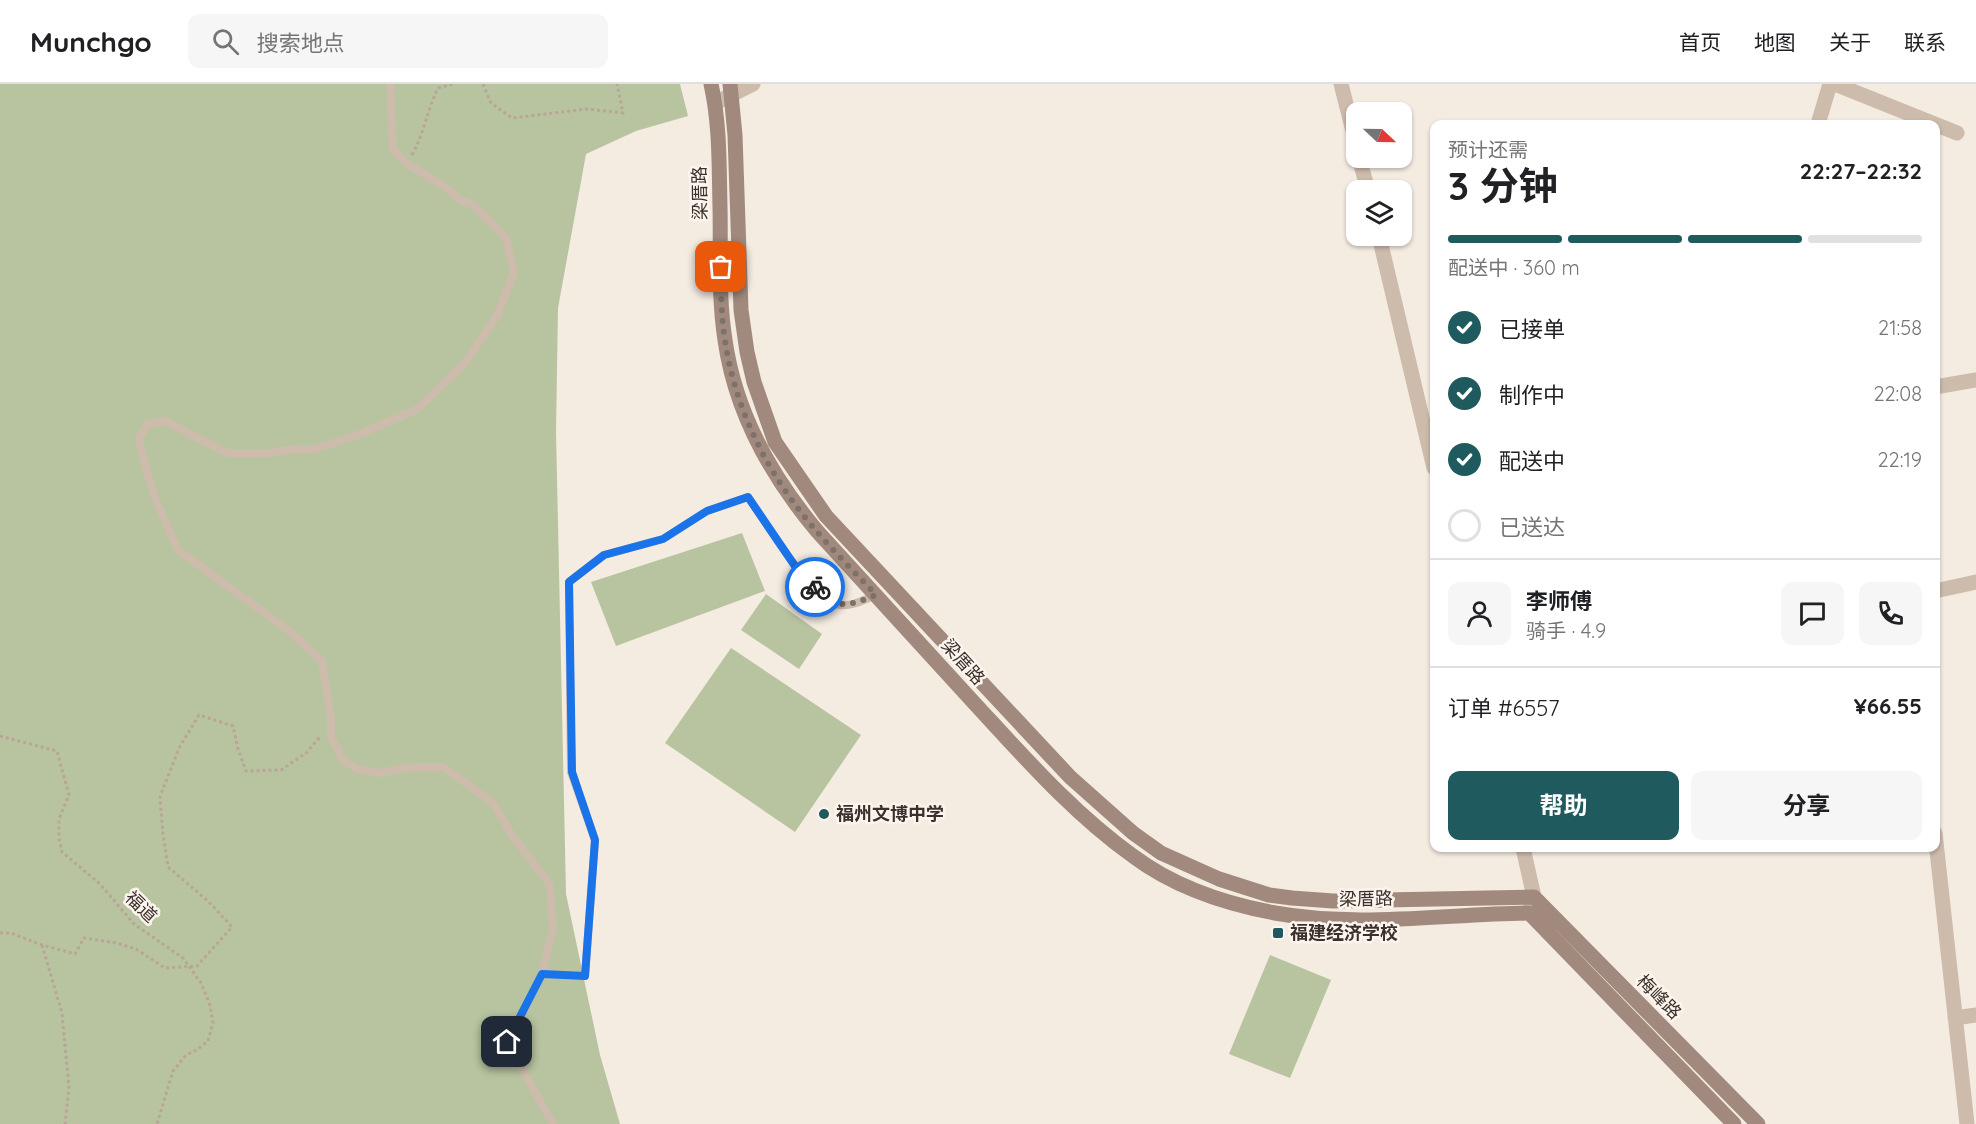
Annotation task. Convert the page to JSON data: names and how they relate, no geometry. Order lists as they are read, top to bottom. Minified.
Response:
{"streets":{"main road":["梁厝路","梅峰路"],"path":["福道"]},"crossings":[["梁厝路","梅峰路"]],"places":{"other":["福州文博中学"],"transit":["福建经济学校"]},"north":"right","page":{"header":"Munchgo","search":"搜索地点","nav":["首页","地图","关于","联系"],"heading":["3 分钟","预计还需","22:27–22:32"],"panel":["李师傅","骑手 · 4.9","订单 #6557","¥66.55"],"bar":"配送中 · 360 m","list":[["已接单","21:58"],["制作中","22:08"],["配送中","22:19"],"已送达"],"buttons":["帮助","分享"]}}
